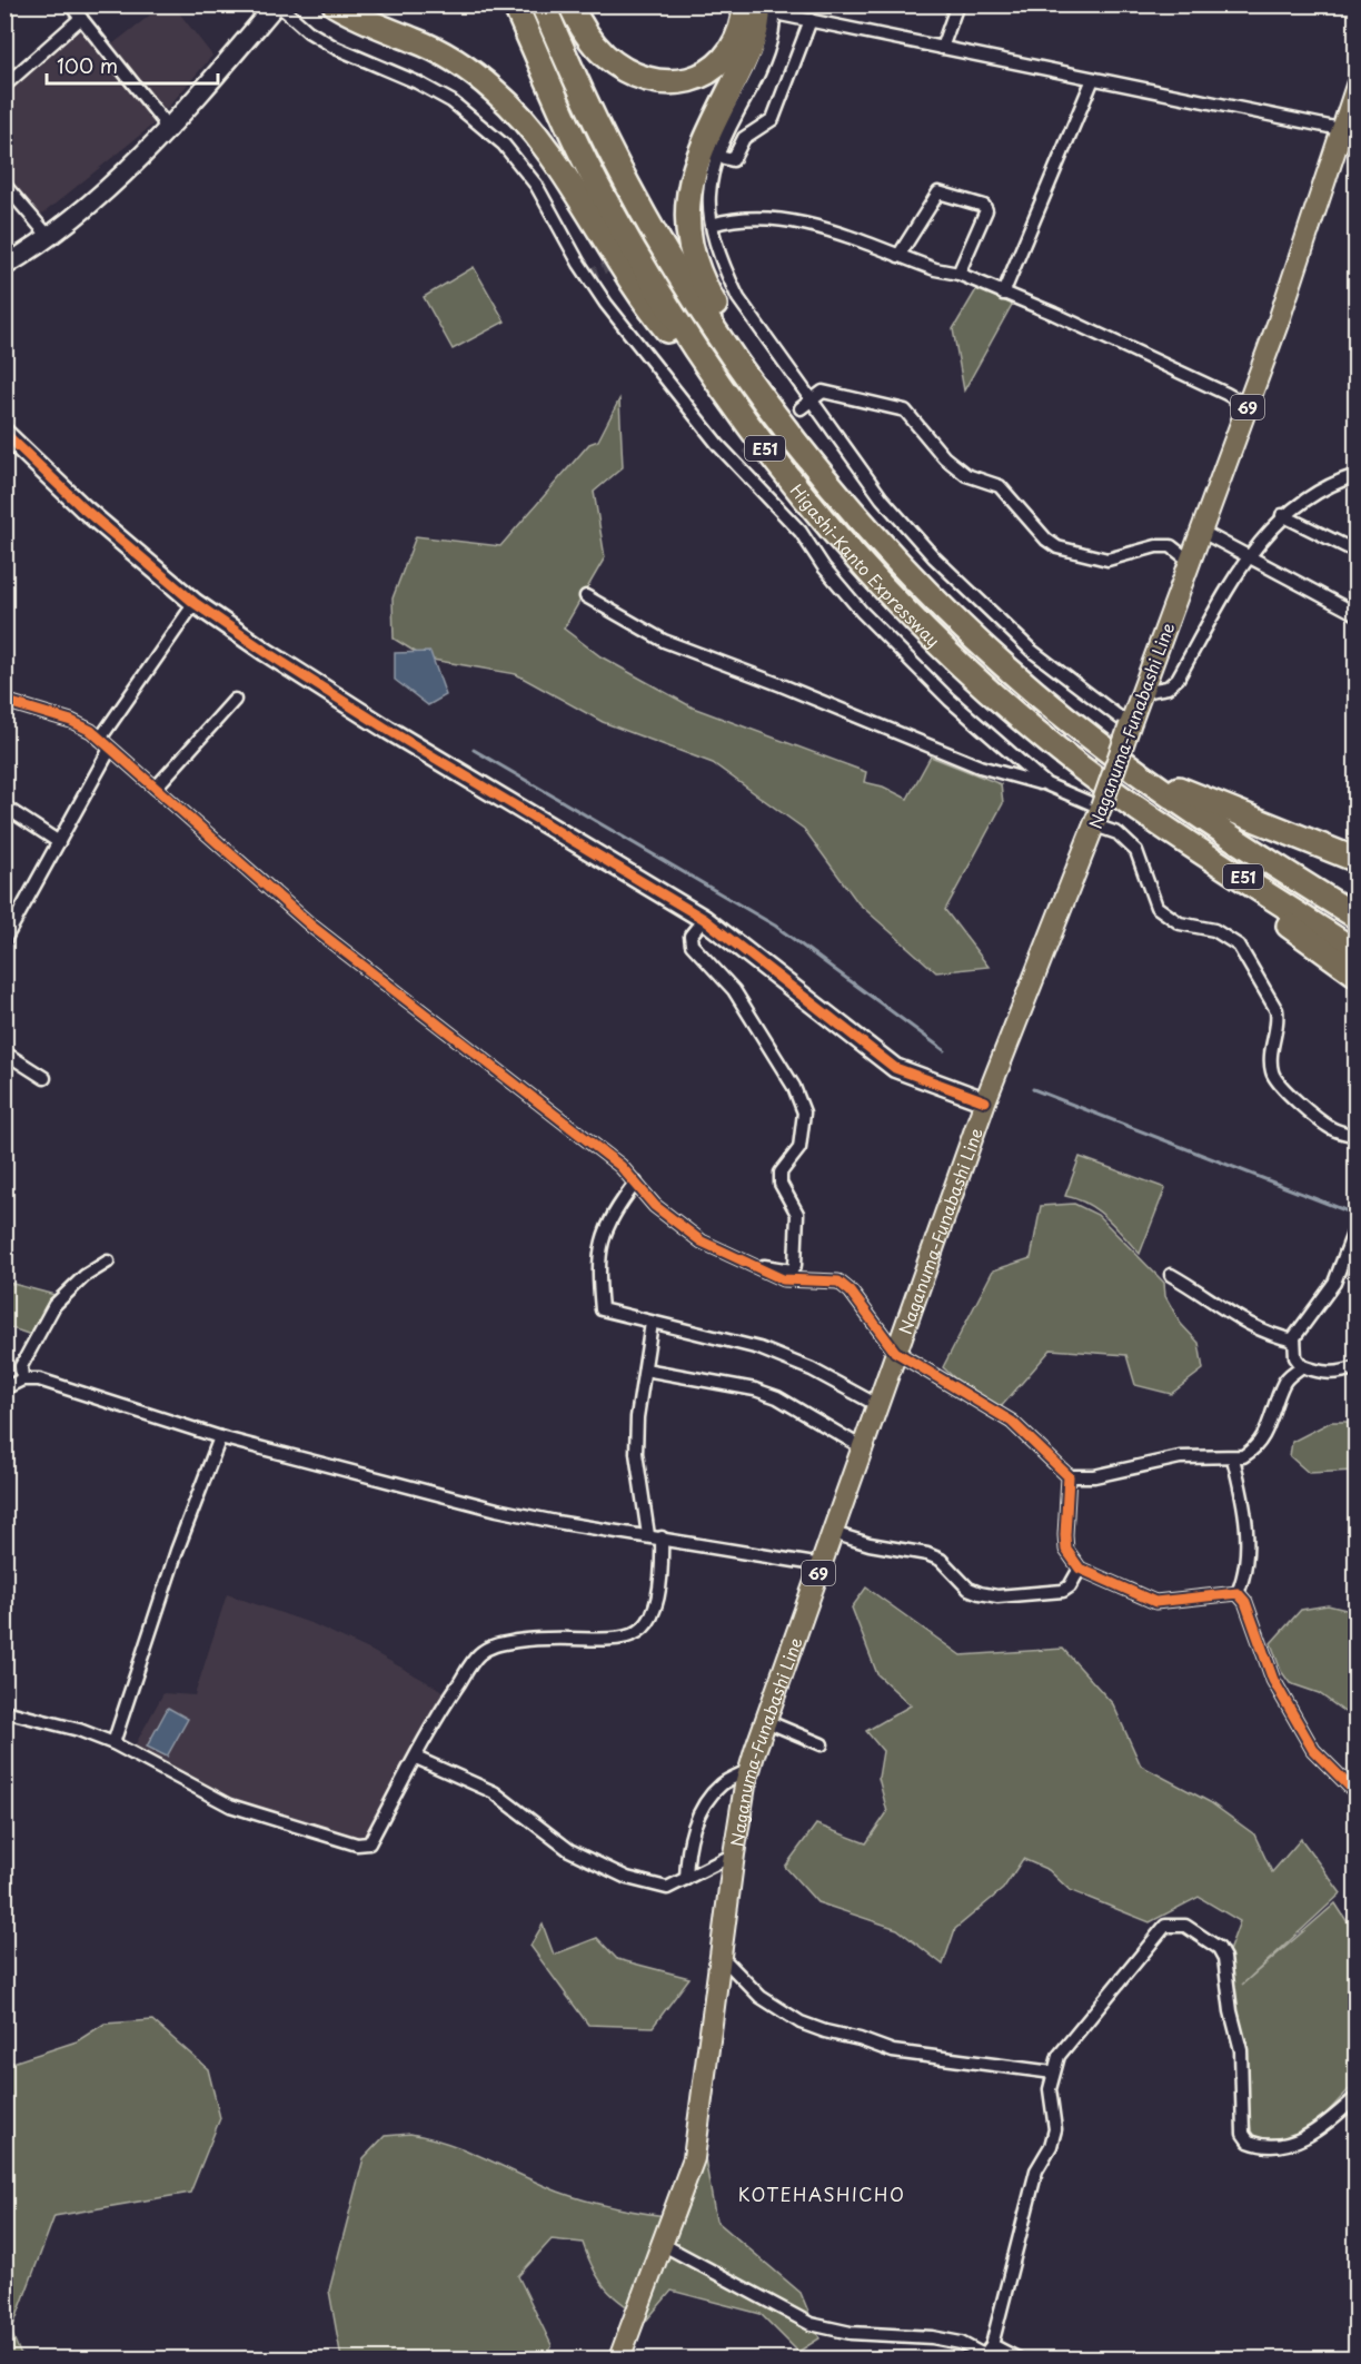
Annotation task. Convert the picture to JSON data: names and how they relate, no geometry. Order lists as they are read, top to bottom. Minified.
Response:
{"streets":{"highway":["E51","Higashi-Kanto Expressway"],"main road":["69","Naganuma-Funabashi Line"]},"districts":["KOTEHASHICHO"],"scale_bar":"100 m"}
